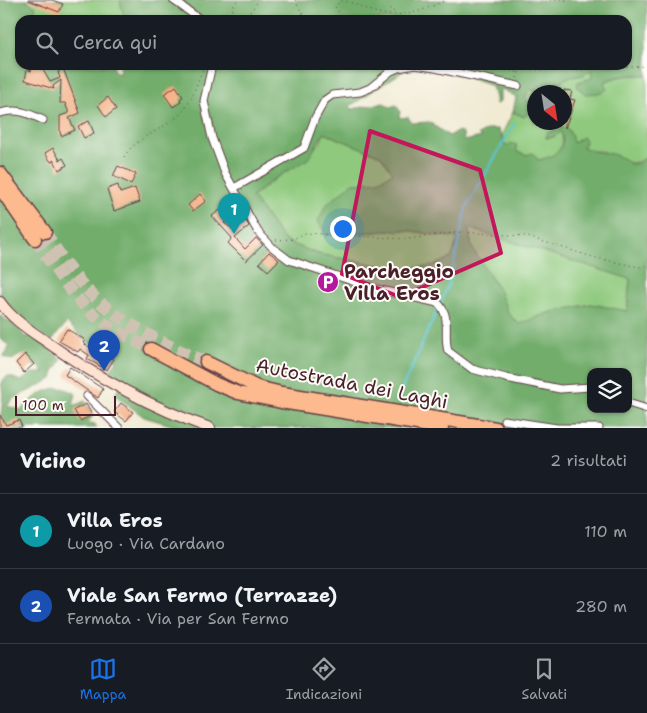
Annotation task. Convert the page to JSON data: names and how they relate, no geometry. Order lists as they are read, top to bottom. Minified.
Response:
{"streets":{"highway":["Autostrada dei Laghi"]},"places":{"parking":["Parcheggio Villa Eros"]},"scale_bar":"100 m","north":"bottom right","page":{"search":"Cerca qui","pins":["1","2"],"scale":"100 m","heading":["Vicino","2 risultati"],"list":[{"mark":"1","name":"Villa Eros","note":"Luogo · Via Cardano","value":"110 m"},{"mark":"2","name":"Viale San Fermo (Terrazze)","note":"Fermata · Via per San Fermo","value":"280 m"}],"nav":["Mappa","Indicazioni","Salvati"]}}
